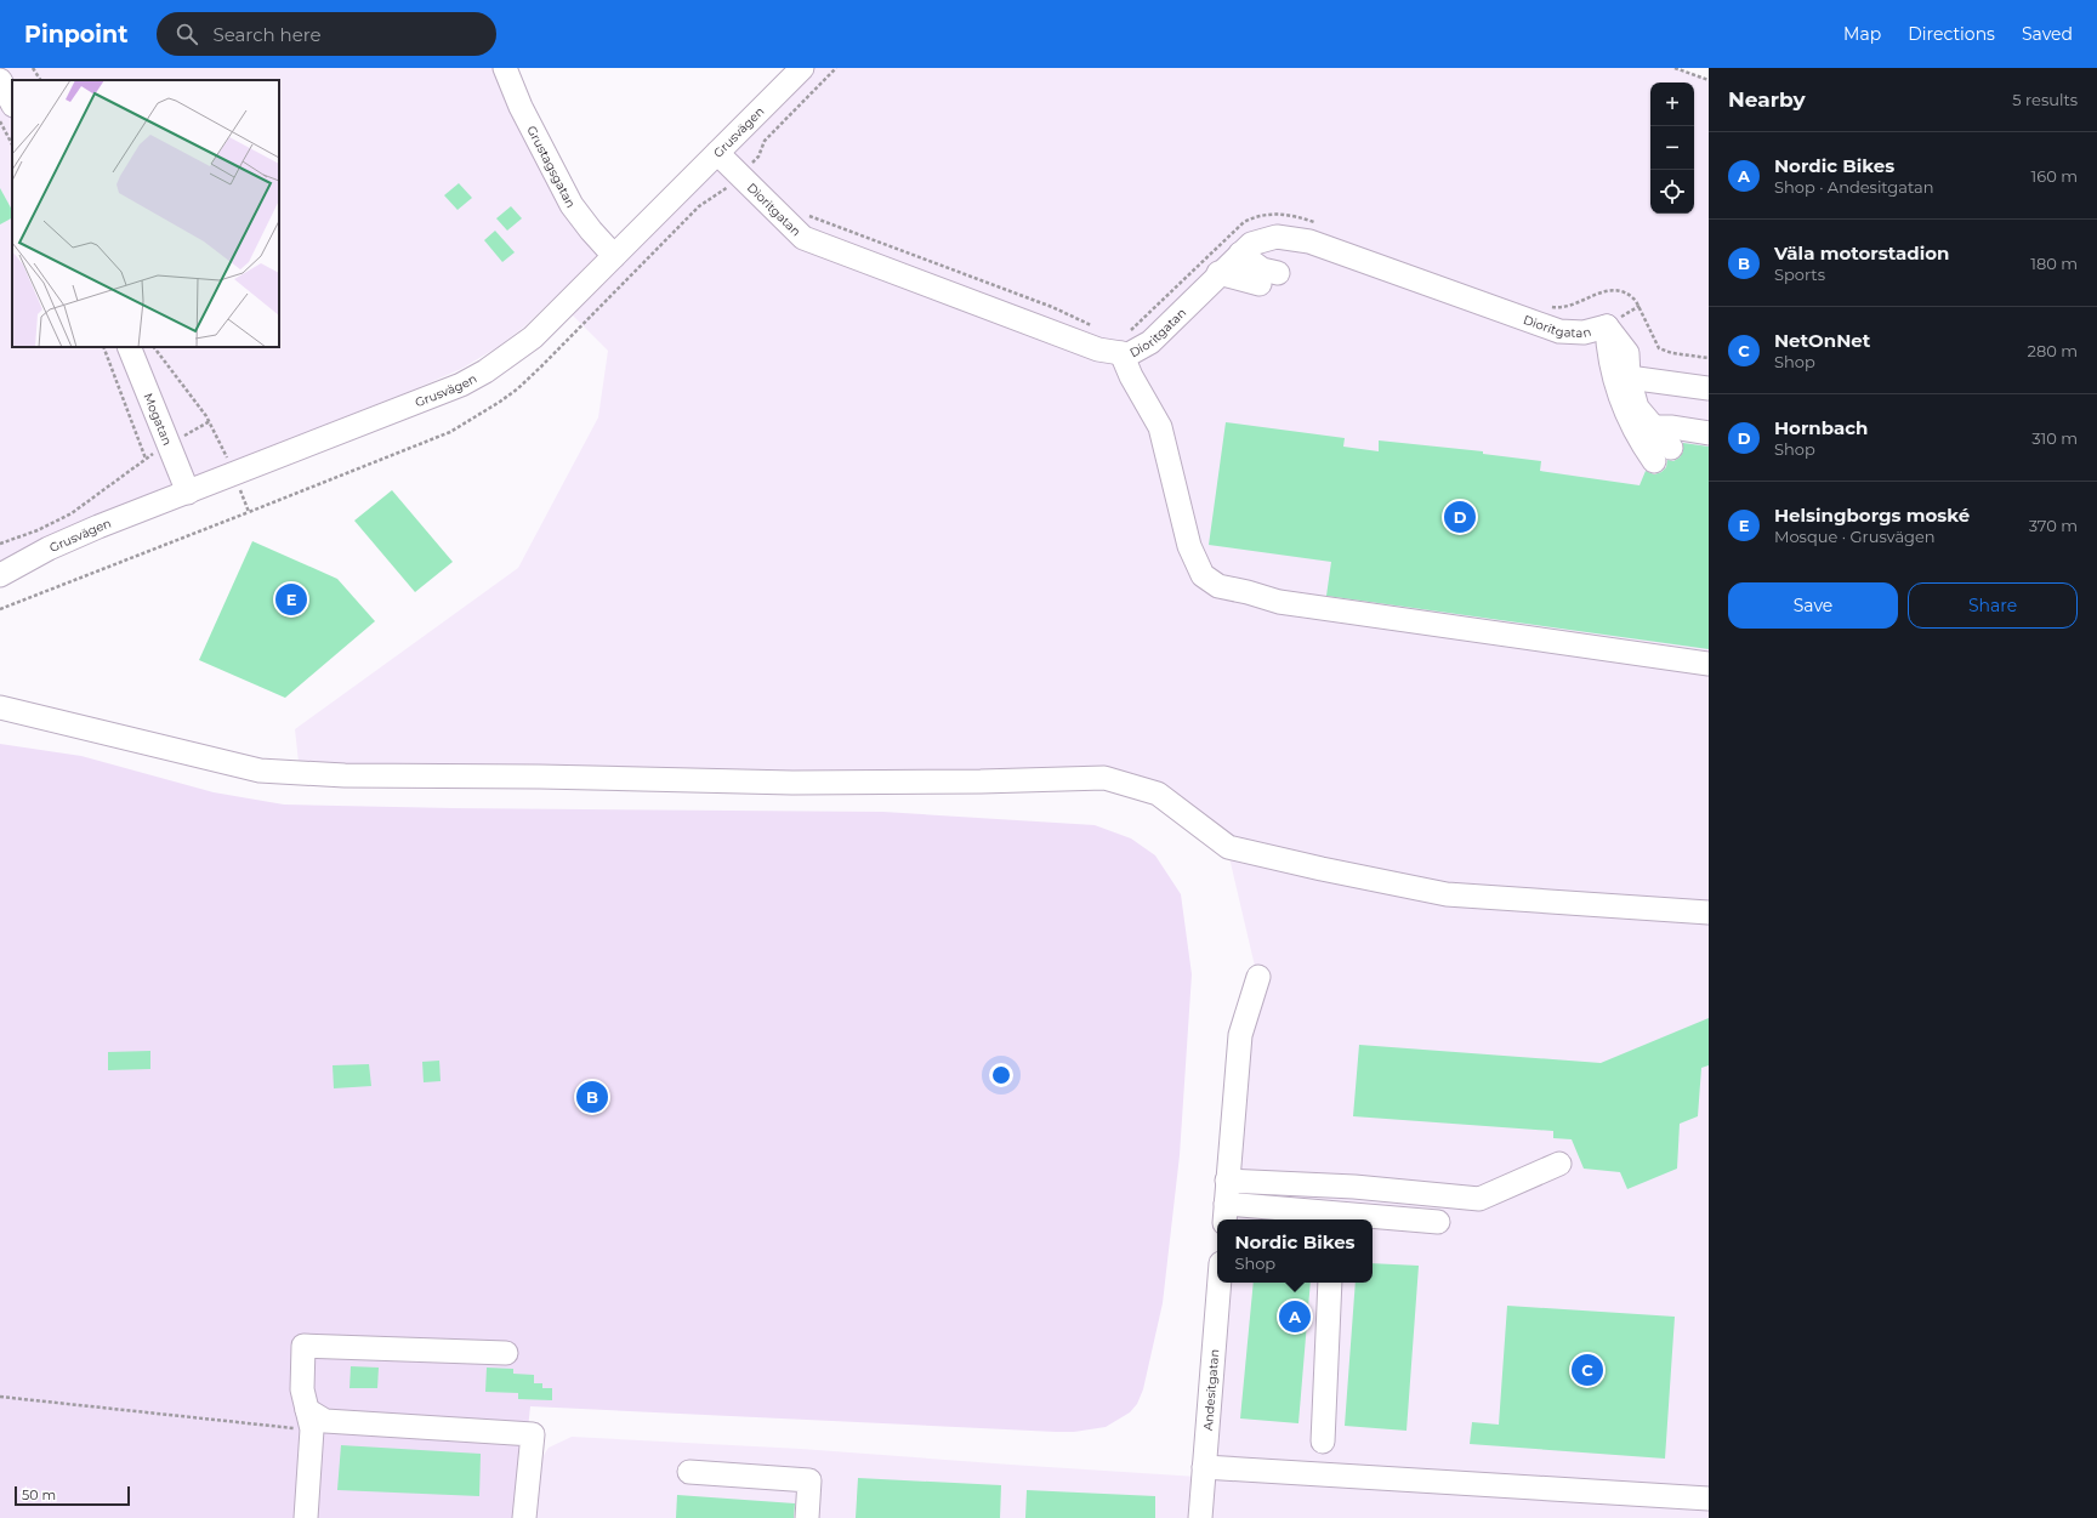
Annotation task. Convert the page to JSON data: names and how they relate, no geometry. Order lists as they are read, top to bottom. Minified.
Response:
{"streets":{"street":["Grusvägen","Grustagsgatan","Dioritgatan","Mogatan","Andesitgatan"]},"crossings":[["Grusvägen","Grustagsgatan"],["Grusvägen","Dioritgatan"],["Grusvägen","Mogatan"]],"scale_bar":"50 m","page":{"header":"Pinpoint","search":"Search here","nav":["Map","Directions","Saved"],"heading":["Nearby","5 results"],"map_buttons":["+","−"],"list":[{"mark":"A","name":"Nordic Bikes","note":"Shop · Andesitgatan","value":"160 m"},{"mark":"B","name":"Väla motorstadion","note":"Sports","value":"180 m"},{"mark":"C","name":"NetOnNet","note":"Shop","value":"280 m"},{"mark":"D","name":"Hornbach","note":"Shop","value":"310 m"},{"mark":"E","name":"Helsingborgs moské","note":"Mosque · Grusvägen","value":"370 m"}],"pins":["D","E","B","A","C"],"buttons":["Save","Share"],"popup":["Nordic Bikes","Shop"],"scale":"50 m"}}
